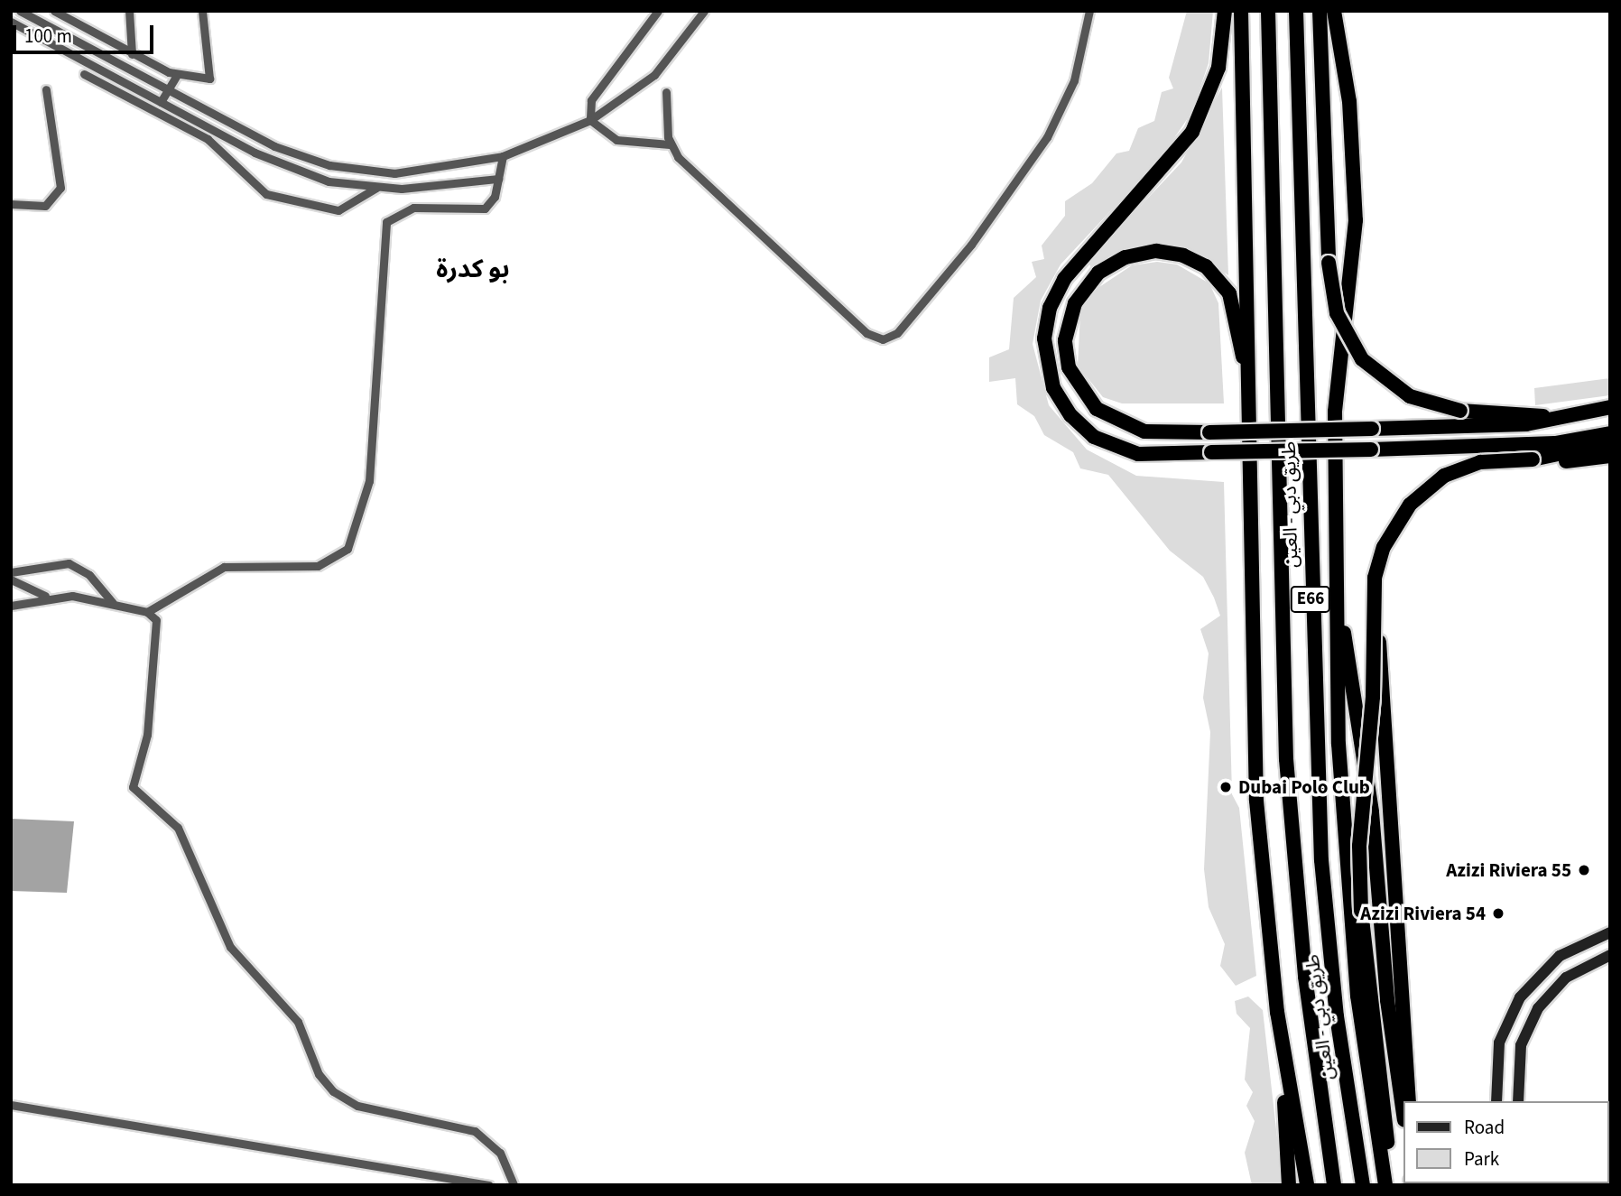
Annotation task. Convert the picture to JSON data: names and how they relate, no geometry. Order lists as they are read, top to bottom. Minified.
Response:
{"streets":{"highway":["طريق دبي - العين","E66"]},"districts":["بو كدرة"],"places":["Dubai Polo Club","Azizi Riviera 55","Azizi Riviera 54"],"legend":["Road","Park"],"scale_bar":"100 m"}
